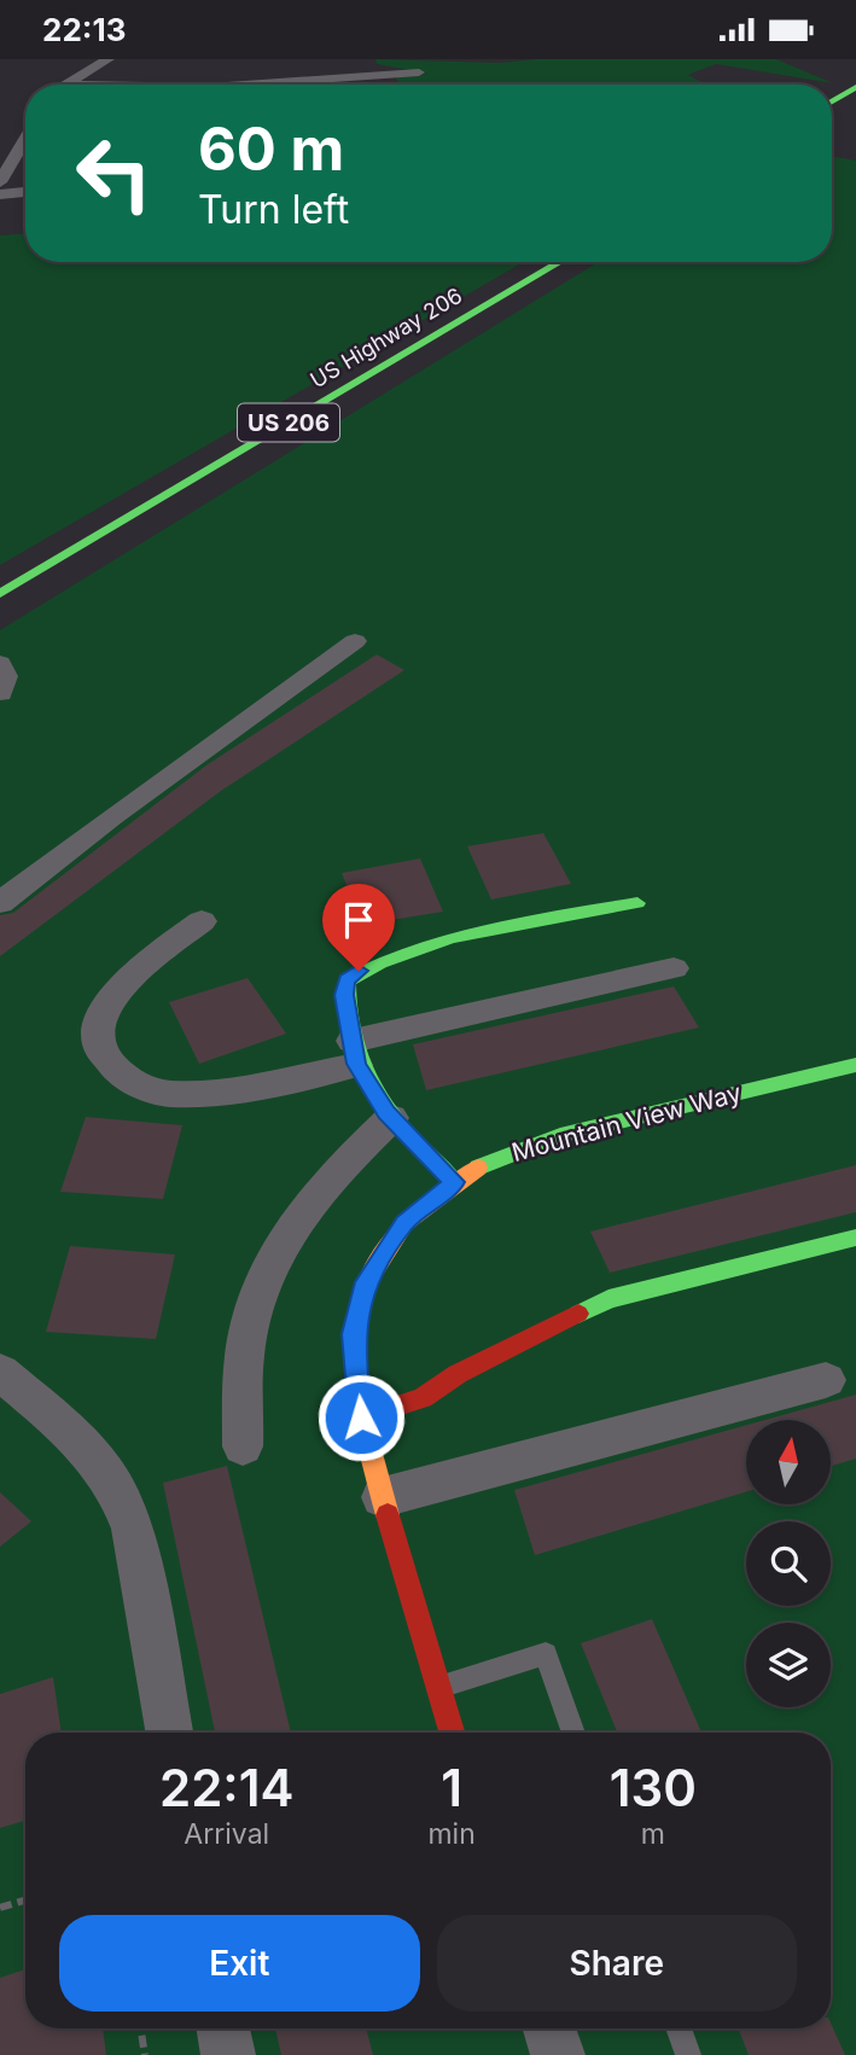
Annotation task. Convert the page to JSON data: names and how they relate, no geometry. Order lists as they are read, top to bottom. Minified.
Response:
{"streets":{"main road":["US Highway 206","US 206","Mountain View Way"]},"north":"top","page":{"status":"22:13","turn":["60 m","Turn left"],"eta":["22:14","Arrival","1","min","130","m"],"buttons":["Exit","Share"]}}
